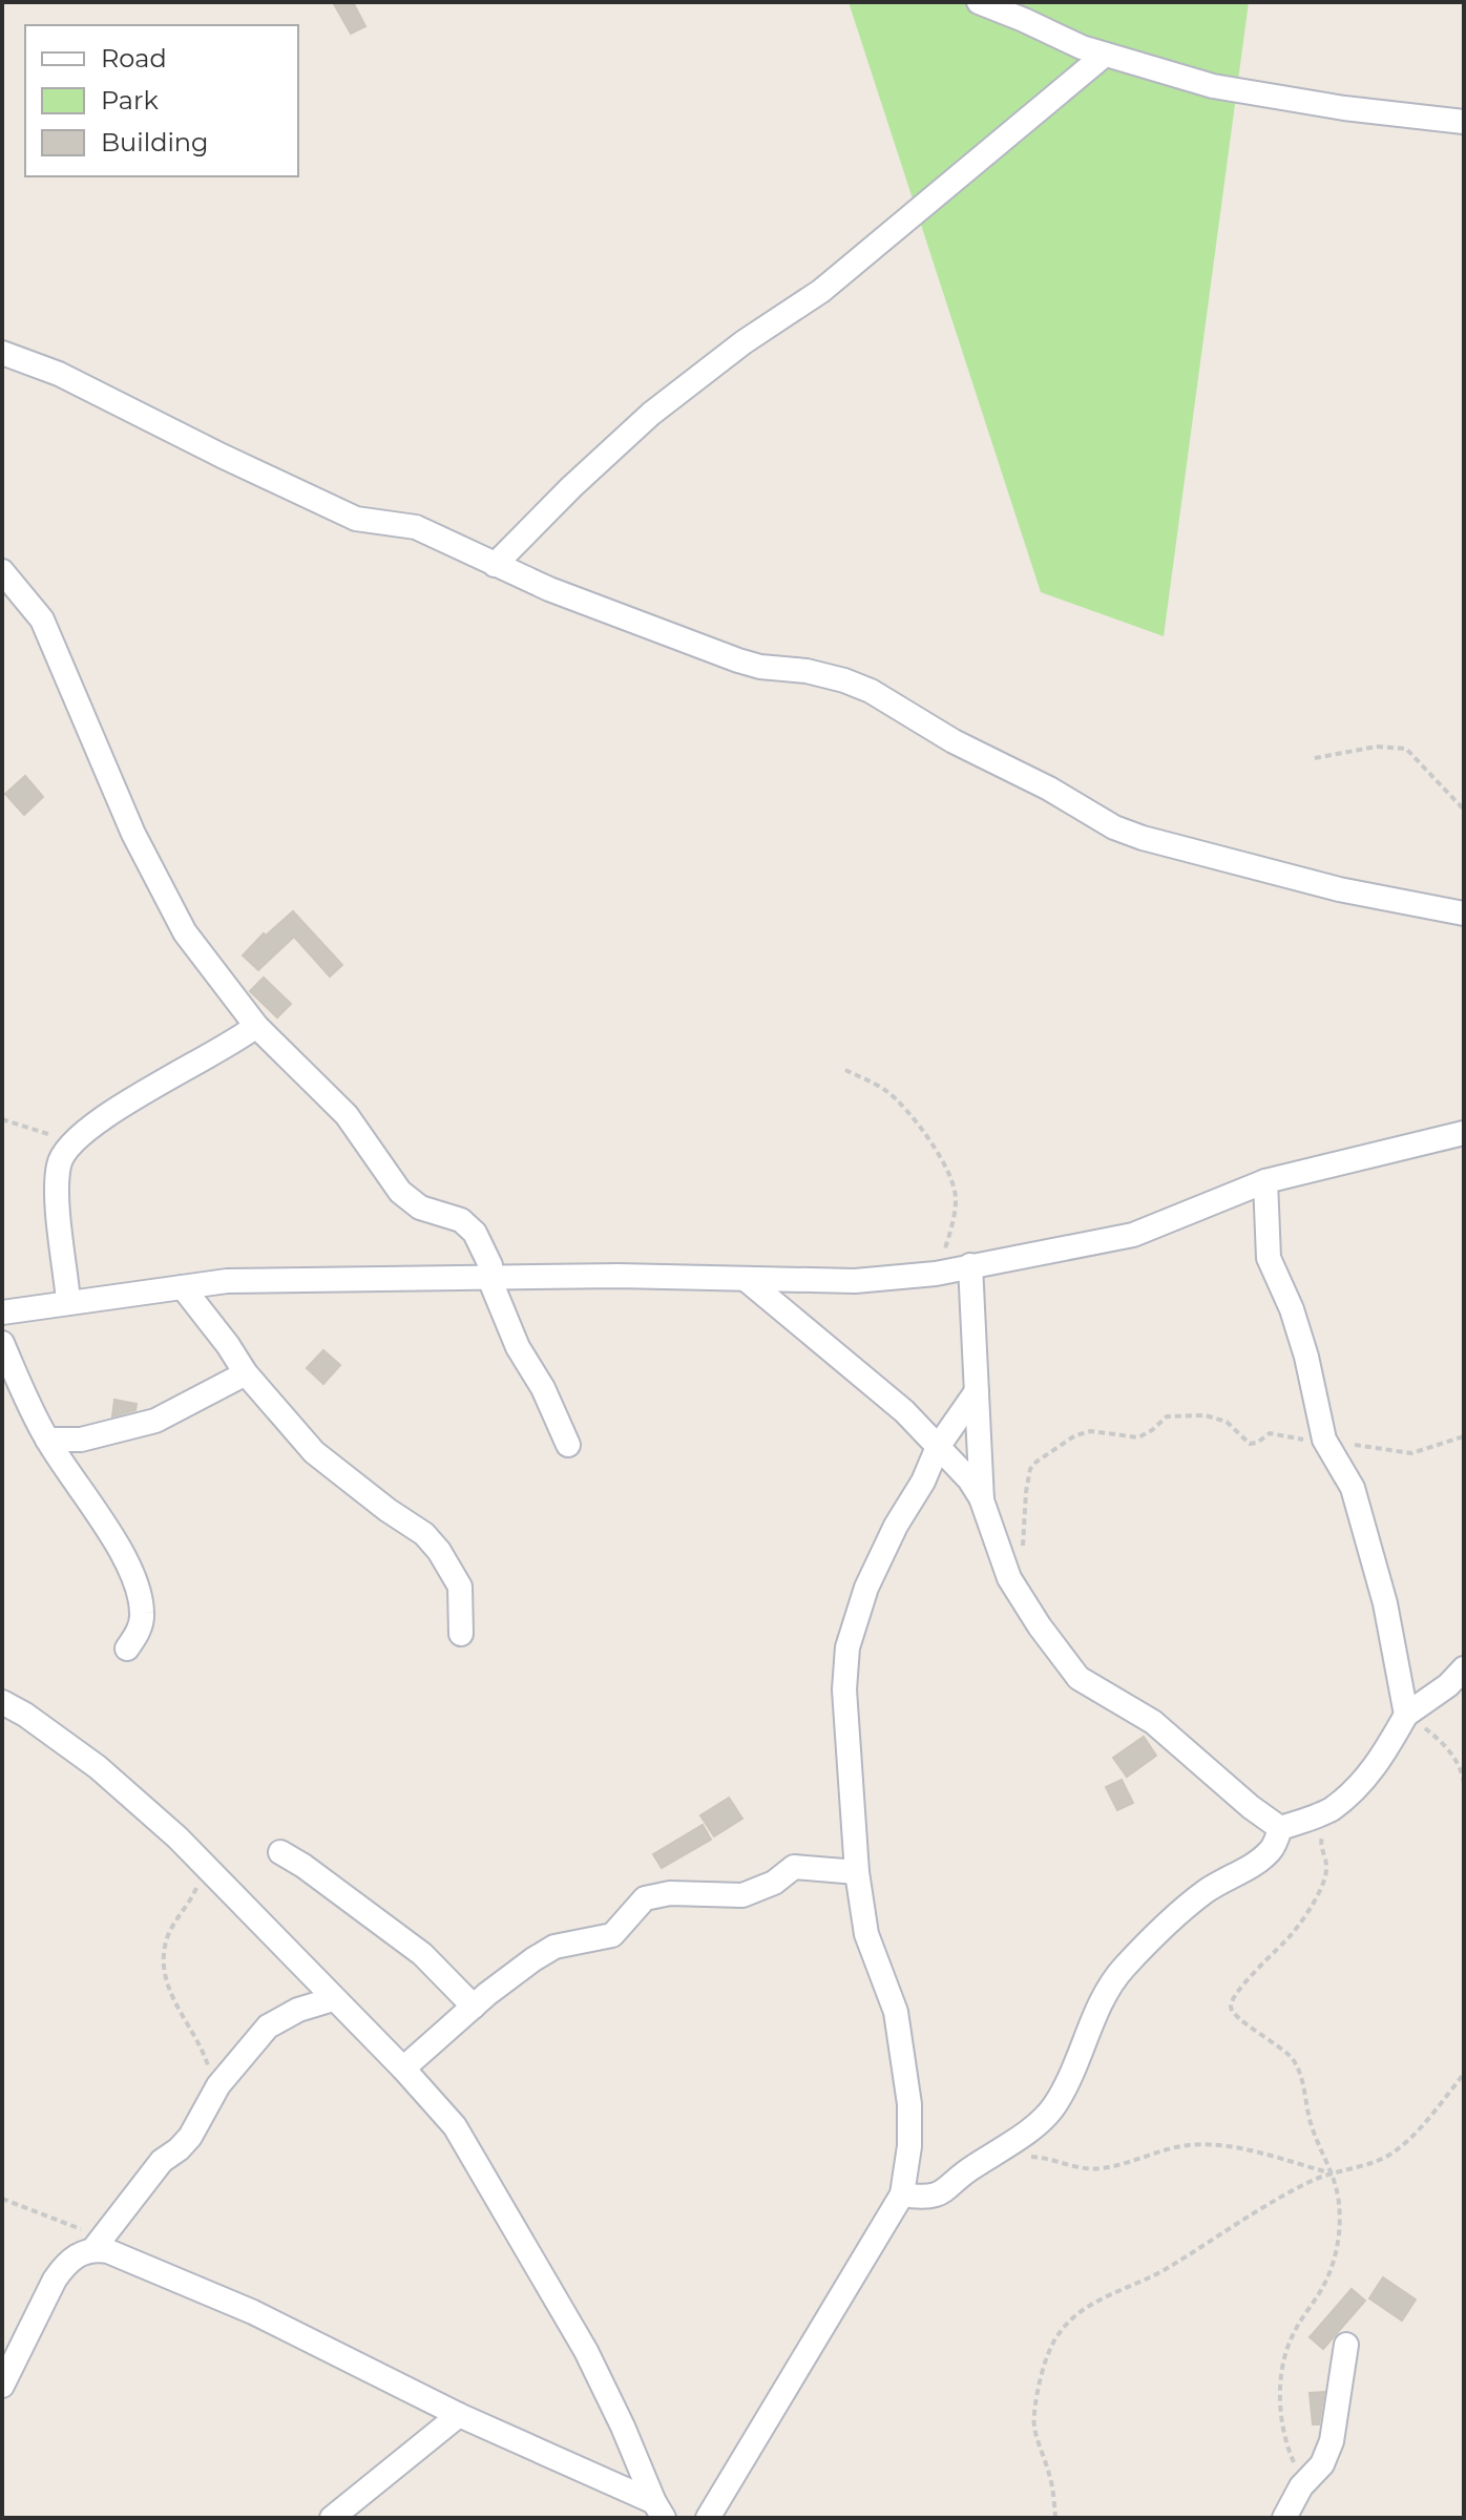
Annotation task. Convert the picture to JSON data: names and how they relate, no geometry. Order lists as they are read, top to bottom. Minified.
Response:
{"legend":["Road","Park","Building"]}
